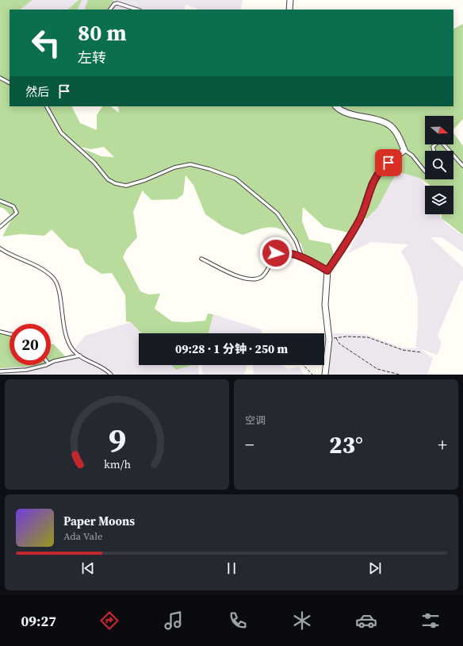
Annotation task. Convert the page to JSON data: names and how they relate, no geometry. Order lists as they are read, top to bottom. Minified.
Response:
{"north":"right","page":{"turn":["80 m","左转"],"then":"然后","limit":"20","trip":"09:28 · 1 分钟 · 250 m","tile":"空调","heat":["−","23°","+"],"song":["Paper Moons","Ada Vale"],"tabs":"09:27","gauge":["9","km/h"]}}
